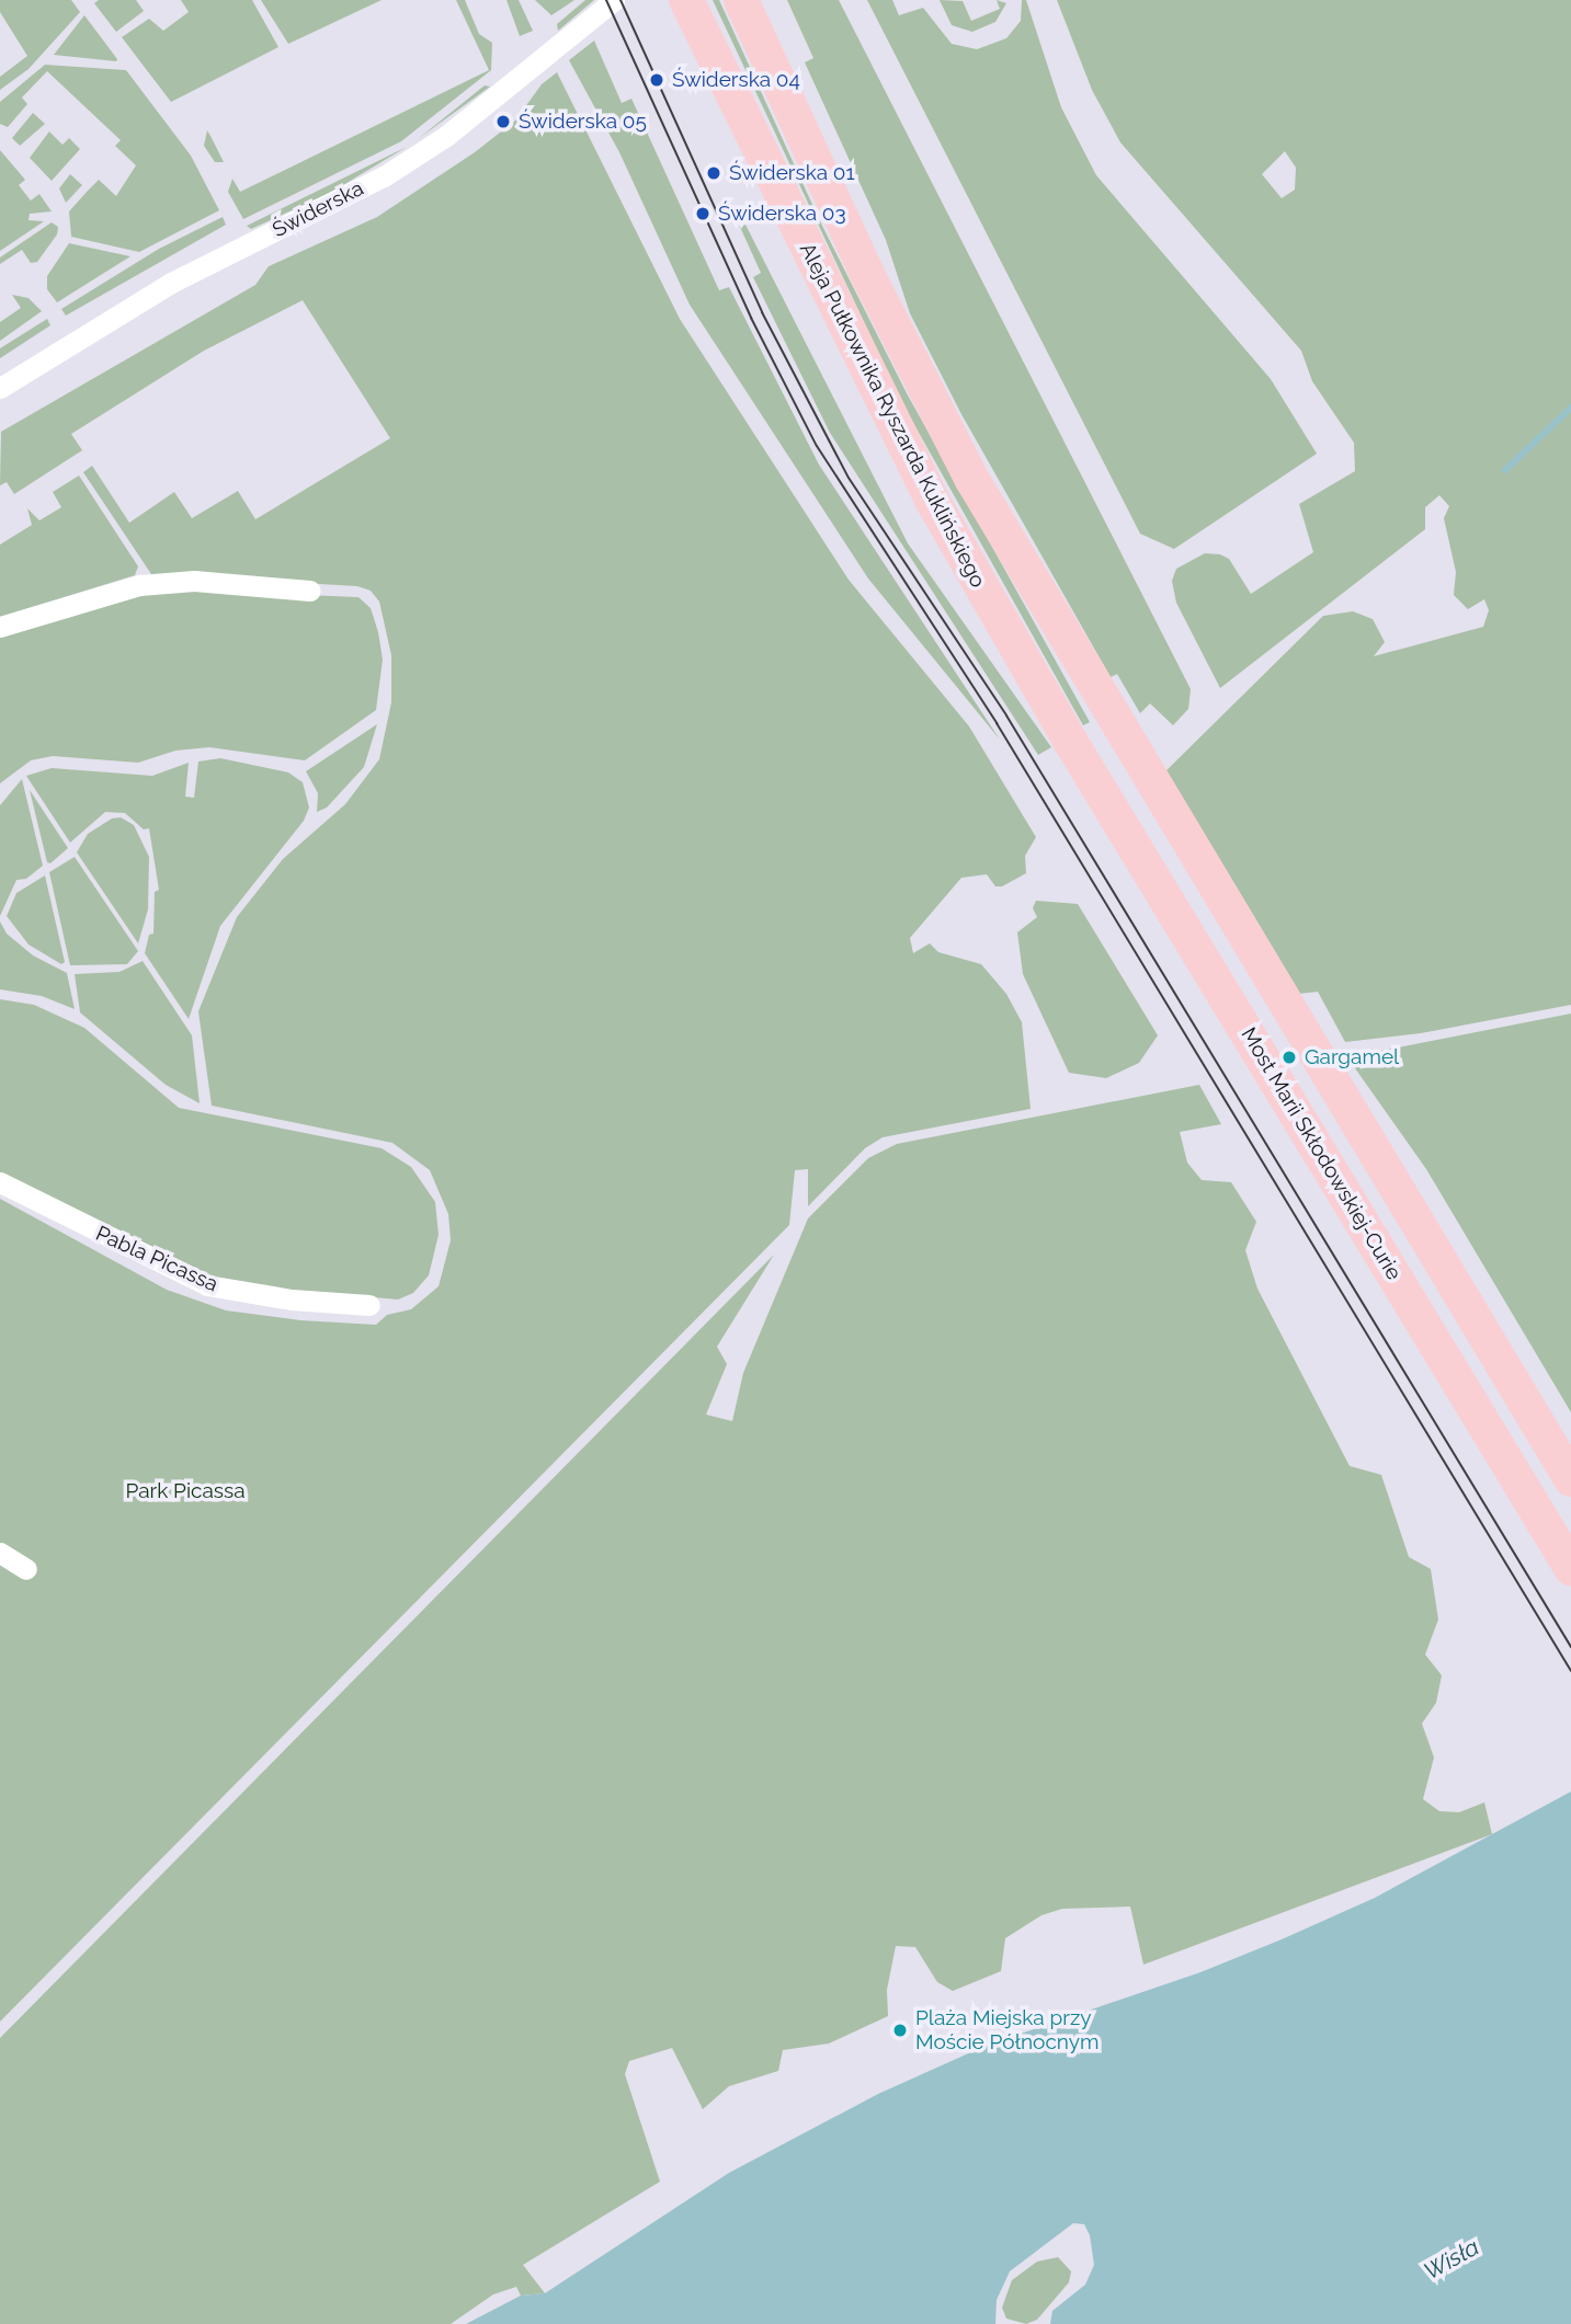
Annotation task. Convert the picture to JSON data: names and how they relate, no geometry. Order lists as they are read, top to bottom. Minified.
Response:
{"streets":{"main road":["Aleja Pułkownika Ryszarda Kuklińskiego","Most Marii Skłodowskiej-Curie"],"street":["Świderska","Pabla Picassa"]},"crossings":[["Aleja Pułkownika Ryszarda Kuklińskiego","Most Marii Skłodowskiej-Curie"]],"water":["Wisła"],"parks":["Park Picassa"],"places":["Świderska 04","Świderska 05","Świderska 01","Świderska 03","Gargamel","Plaża Miejska przy Moście Północnym"]}
